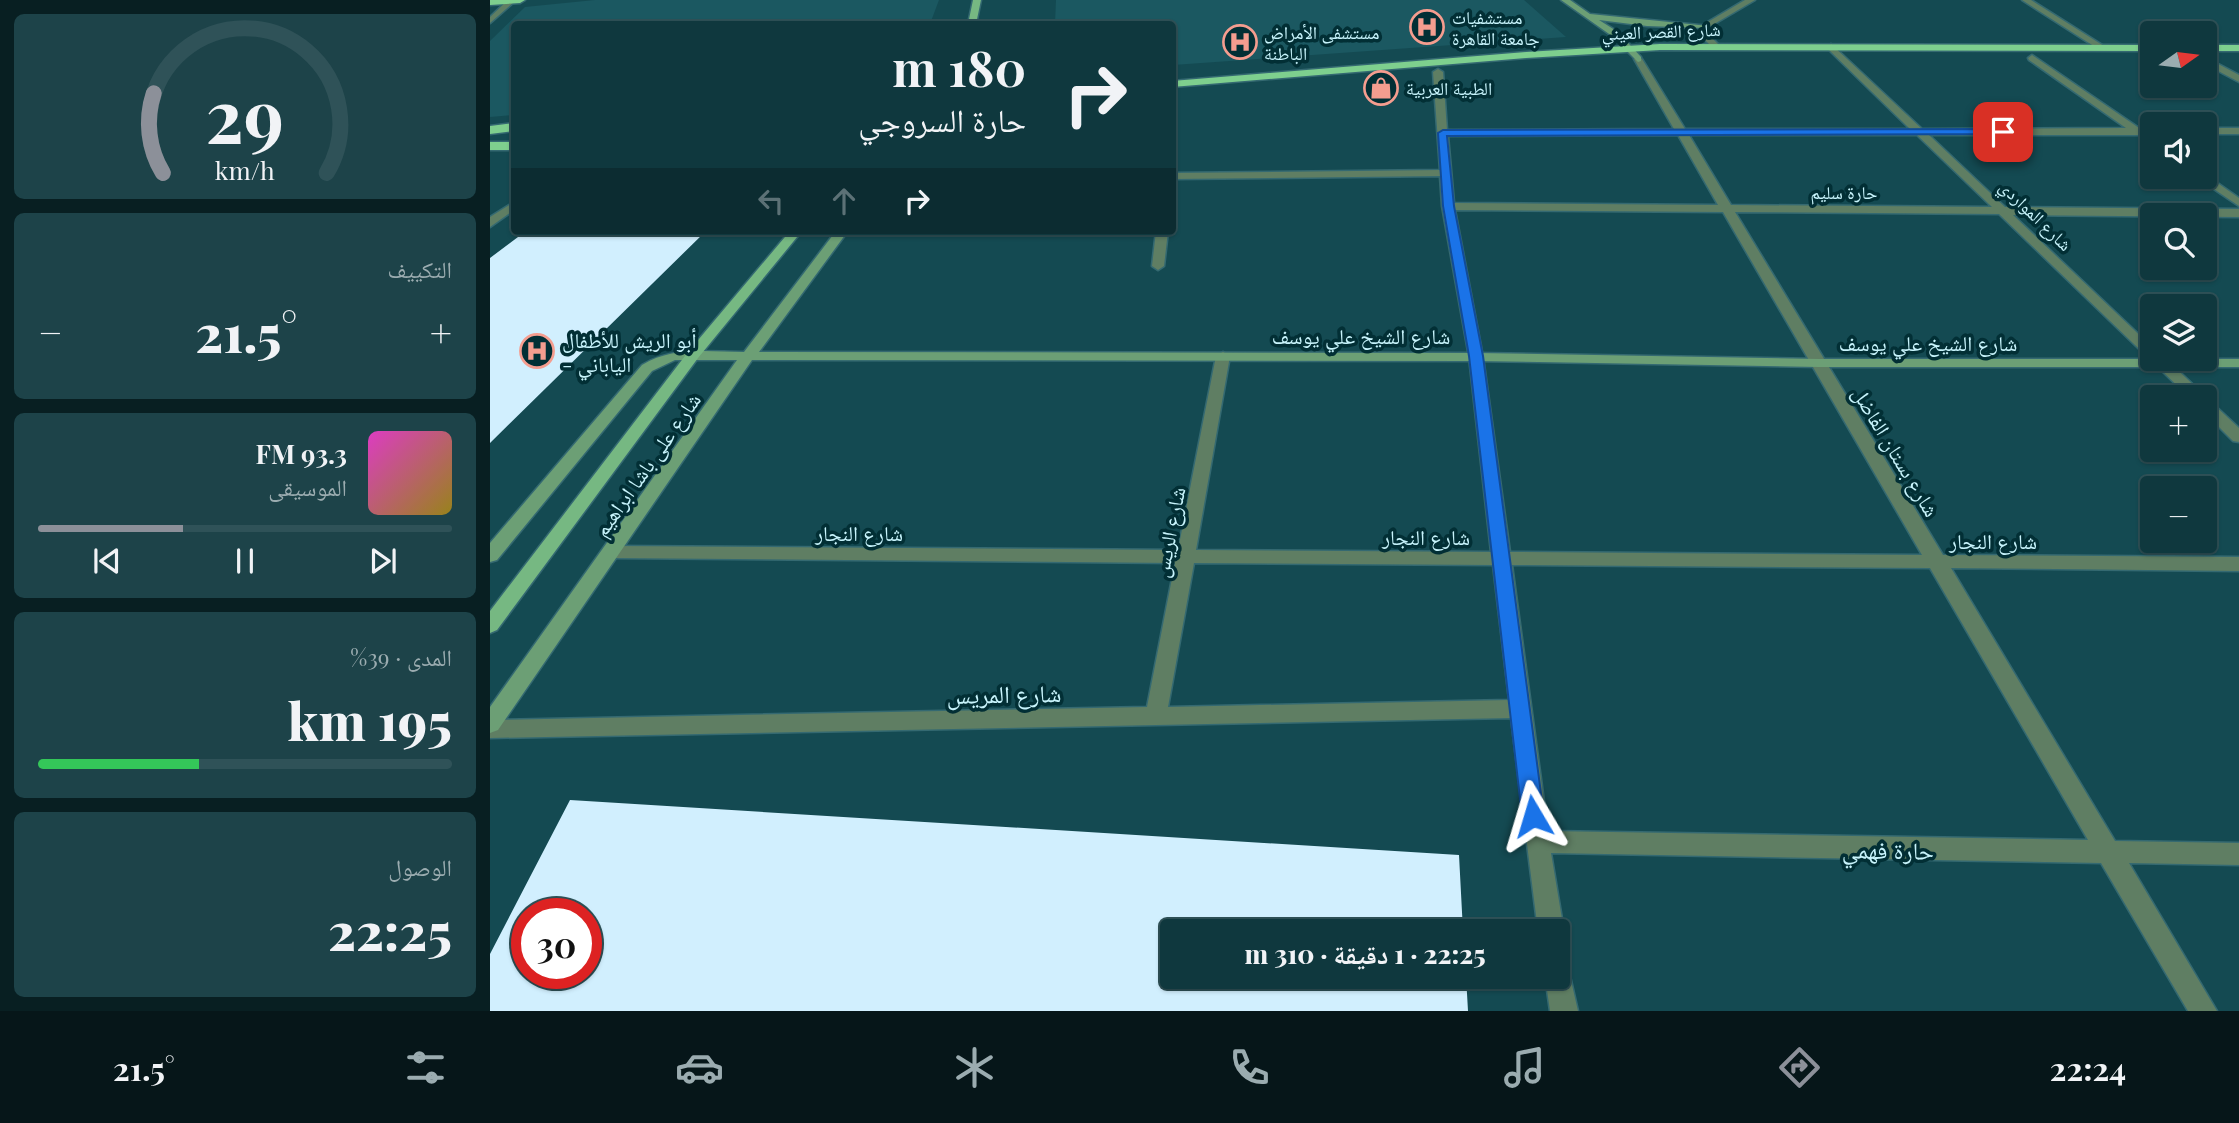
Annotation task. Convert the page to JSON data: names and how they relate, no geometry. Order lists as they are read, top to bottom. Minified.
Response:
{"streets":{"highway":["شارع القصر العيني"],"main road":["شارع على باشا ابراهيم"],"street":["حارة سليم","شارع المواردي","شارع الشيخ علي يوسف","شارع بستان الفاضل","شارع النجار","شارع الريس","شارع المريس","حارة فهمي"]},"crossings":[["شارع القصر العيني","شارع المواردي"],["شارع القصر العيني","شارع بستان الفاضل"],["حارة سليم","شارع المواردي"],["حارة سليم","شارع بستان الفاضل"],["شارع الشيخ علي يوسف","شارع بستان الفاضل"],["شارع الشيخ علي يوسف","شارع على باشا ابراهيم"],["شارع الشيخ علي يوسف","شارع الريس"],["شارع بستان الفاضل","شارع النجار"],["شارع بستان الفاضل","حارة فهمي"],["شارع على باشا ابراهيم","شارع النجار"],["شارع على باشا ابراهيم","شارع المريس"],["شارع النجار","شارع الريس"],["شارع الريس","شارع المريس"]],"places":{"hospital":["مستشفيات جامعة القاهرة","مستشفى الأمراض الباطنة","أبو الريش للأطفال - الياباني"],"shop":["الطبية العربية"]},"north":"right","page":{"map_buttons":["+","−"],"turn":["180 m","حارة السروجي"],"tile":["التكييف",["المدى · 39%","195 km"],["الوصول","22:25"]],"heat":["−","21.5°","+"],"song":["93.3 FM","الموسيقى"],"limit":"30","trip":"22:25 · 1 دقيقة · 310 m","tabs":["22:24","21.5°"],"gauge":["29","km/h"]}}
